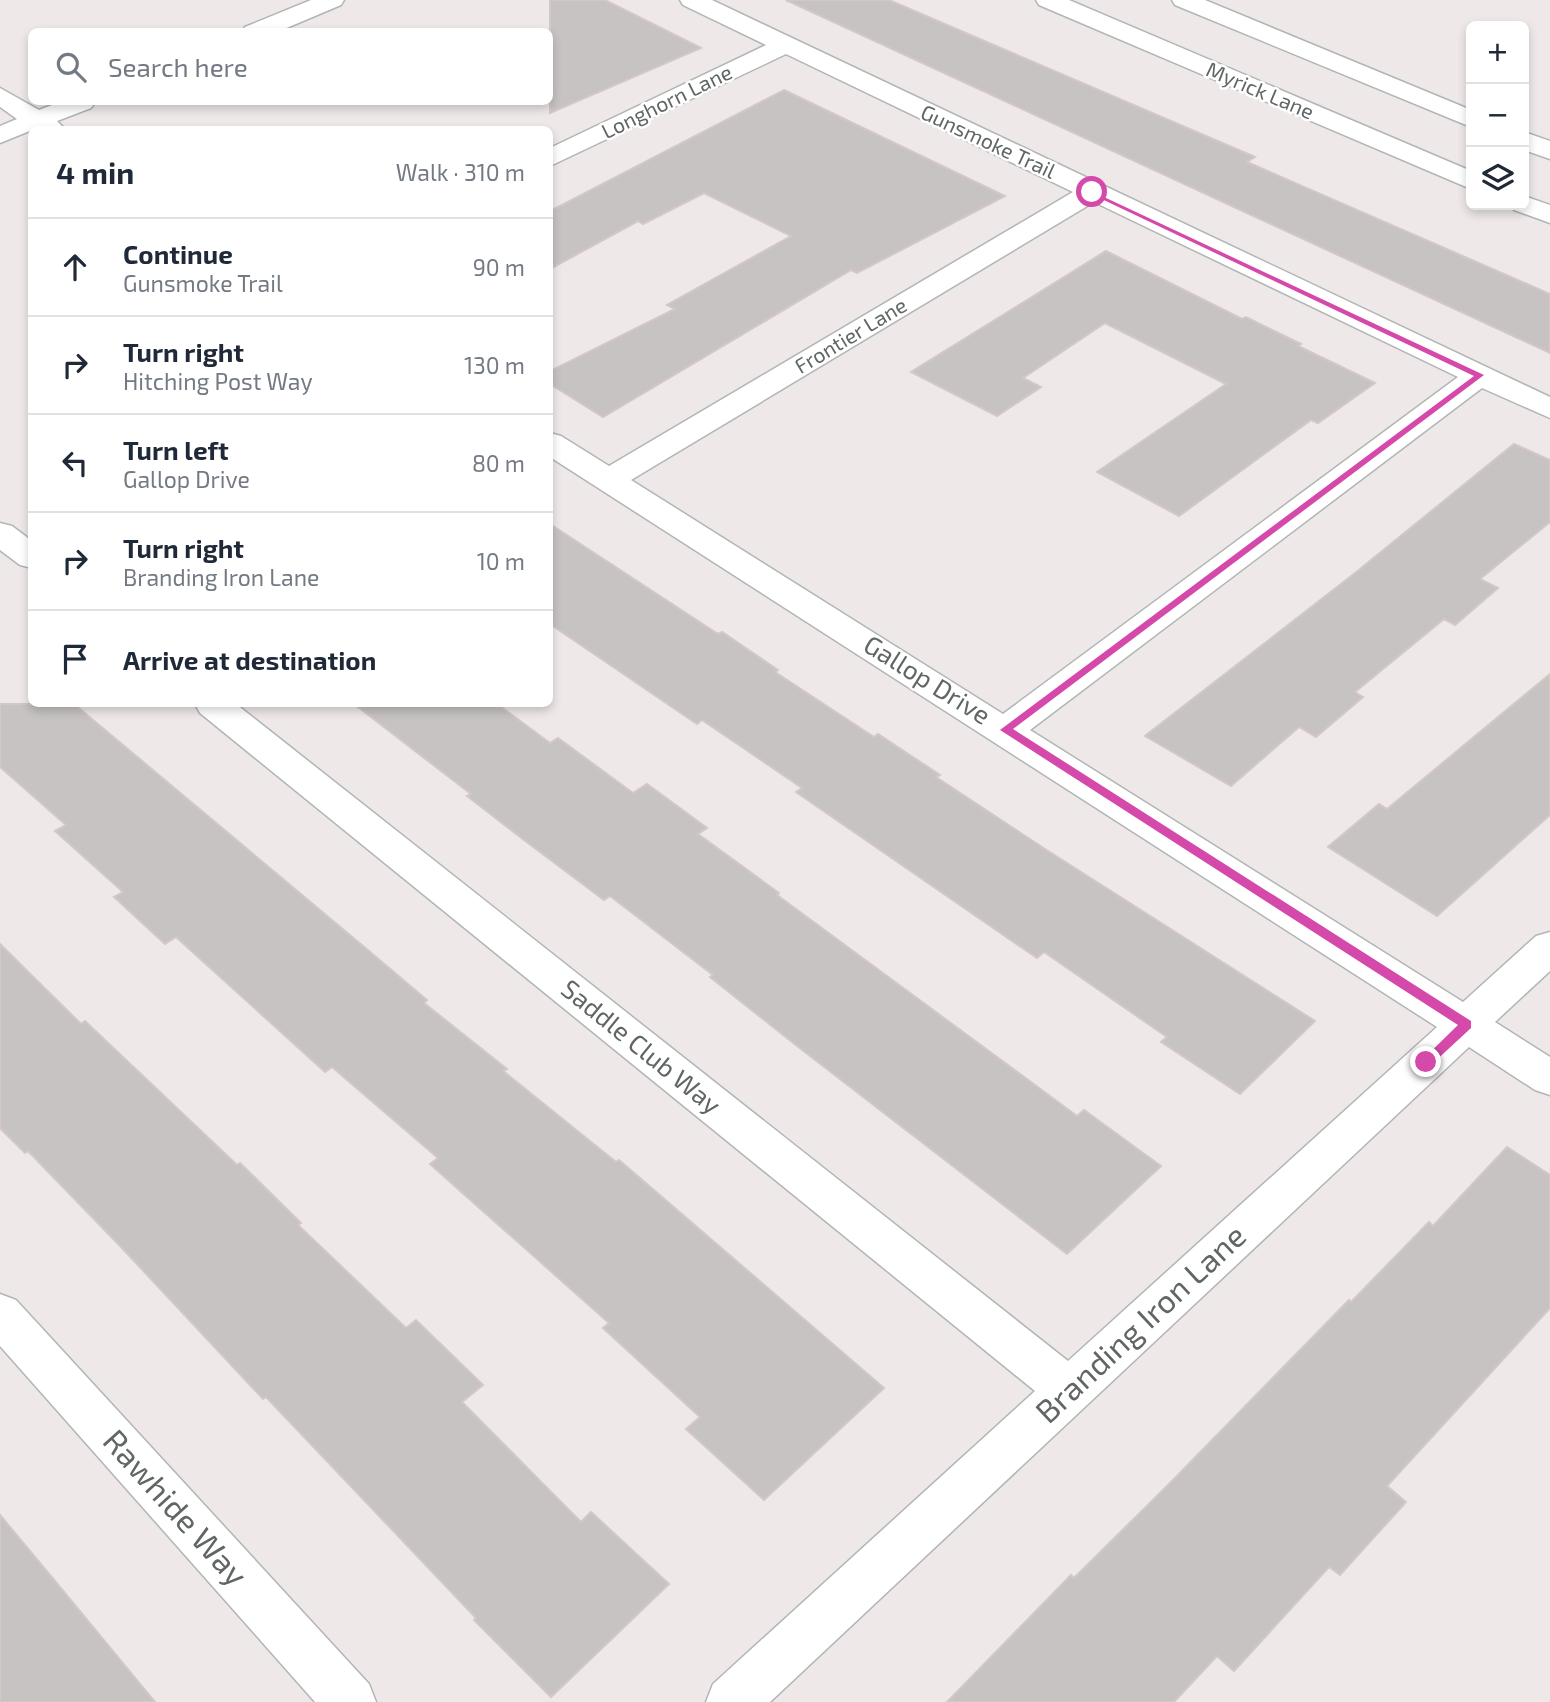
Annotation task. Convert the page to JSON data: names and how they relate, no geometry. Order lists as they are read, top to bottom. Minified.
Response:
{"streets":{"street":["Myrick Lane","Longhorn Lane","Gunsmoke Trail","Frontier Lane","Gallop Drive","Saddle Club Way","Branding Iron Lane","Rawhide Way"]},"crossings":[["Longhorn Lane","Gunsmoke Trail"],["Gunsmoke Trail","Frontier Lane"],["Frontier Lane","Gallop Drive"],["Gallop Drive","Branding Iron Lane"],["Saddle Club Way","Branding Iron Lane"]],"page":{"map_buttons":["+","−"],"search":"Search here","heading":["4 min","Walk · 310 m"],"list":[["Continue","Gunsmoke Trail","90 m"],["Turn right","Hitching Post Way","130 m"],["Turn left","Gallop Drive","80 m"],["Turn right","Branding Iron Lane","10 m"],"Arrive at destination"]}}
